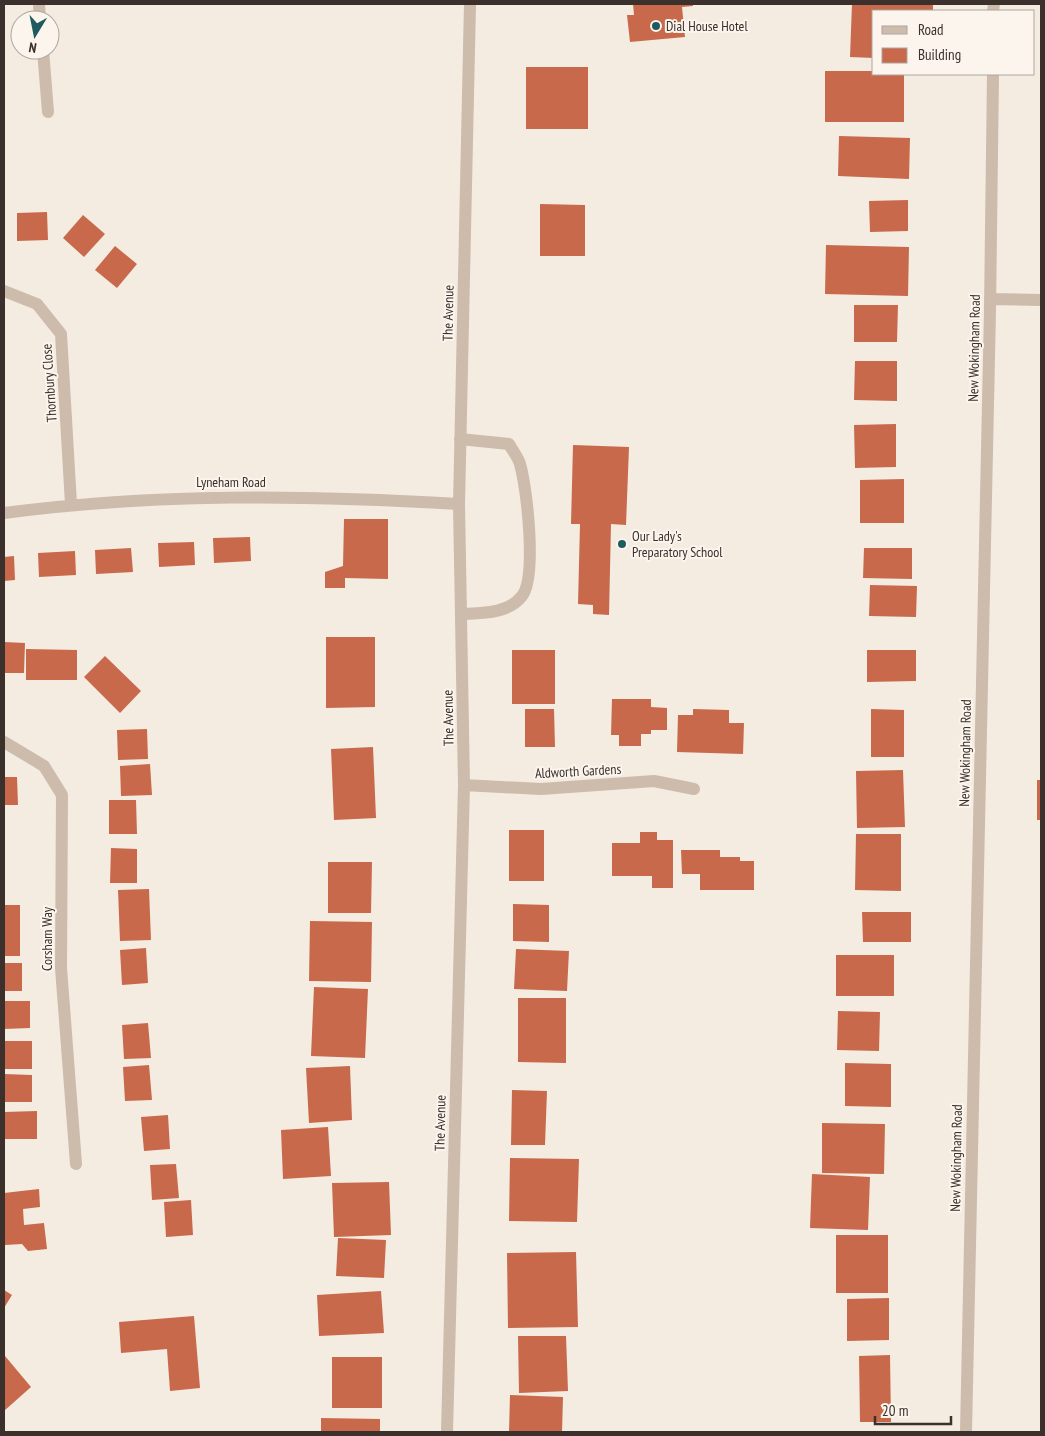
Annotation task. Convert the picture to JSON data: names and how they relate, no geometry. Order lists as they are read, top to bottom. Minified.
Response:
{"streets":{"street":["The Avenue","New Wokingham Road","Thornbury Close","Lyneham Road","Aldworth Gardens","Corsham Way"]},"crossings":[["The Avenue","Lyneham Road"],["The Avenue","Aldworth Gardens"],["Thornbury Close","Lyneham Road"]],"places":["Dial House Hotel","Our Lady's Preparatory School"],"legend":["Road","Building"],"scale_bar":"20 m","north":"bottom"}
